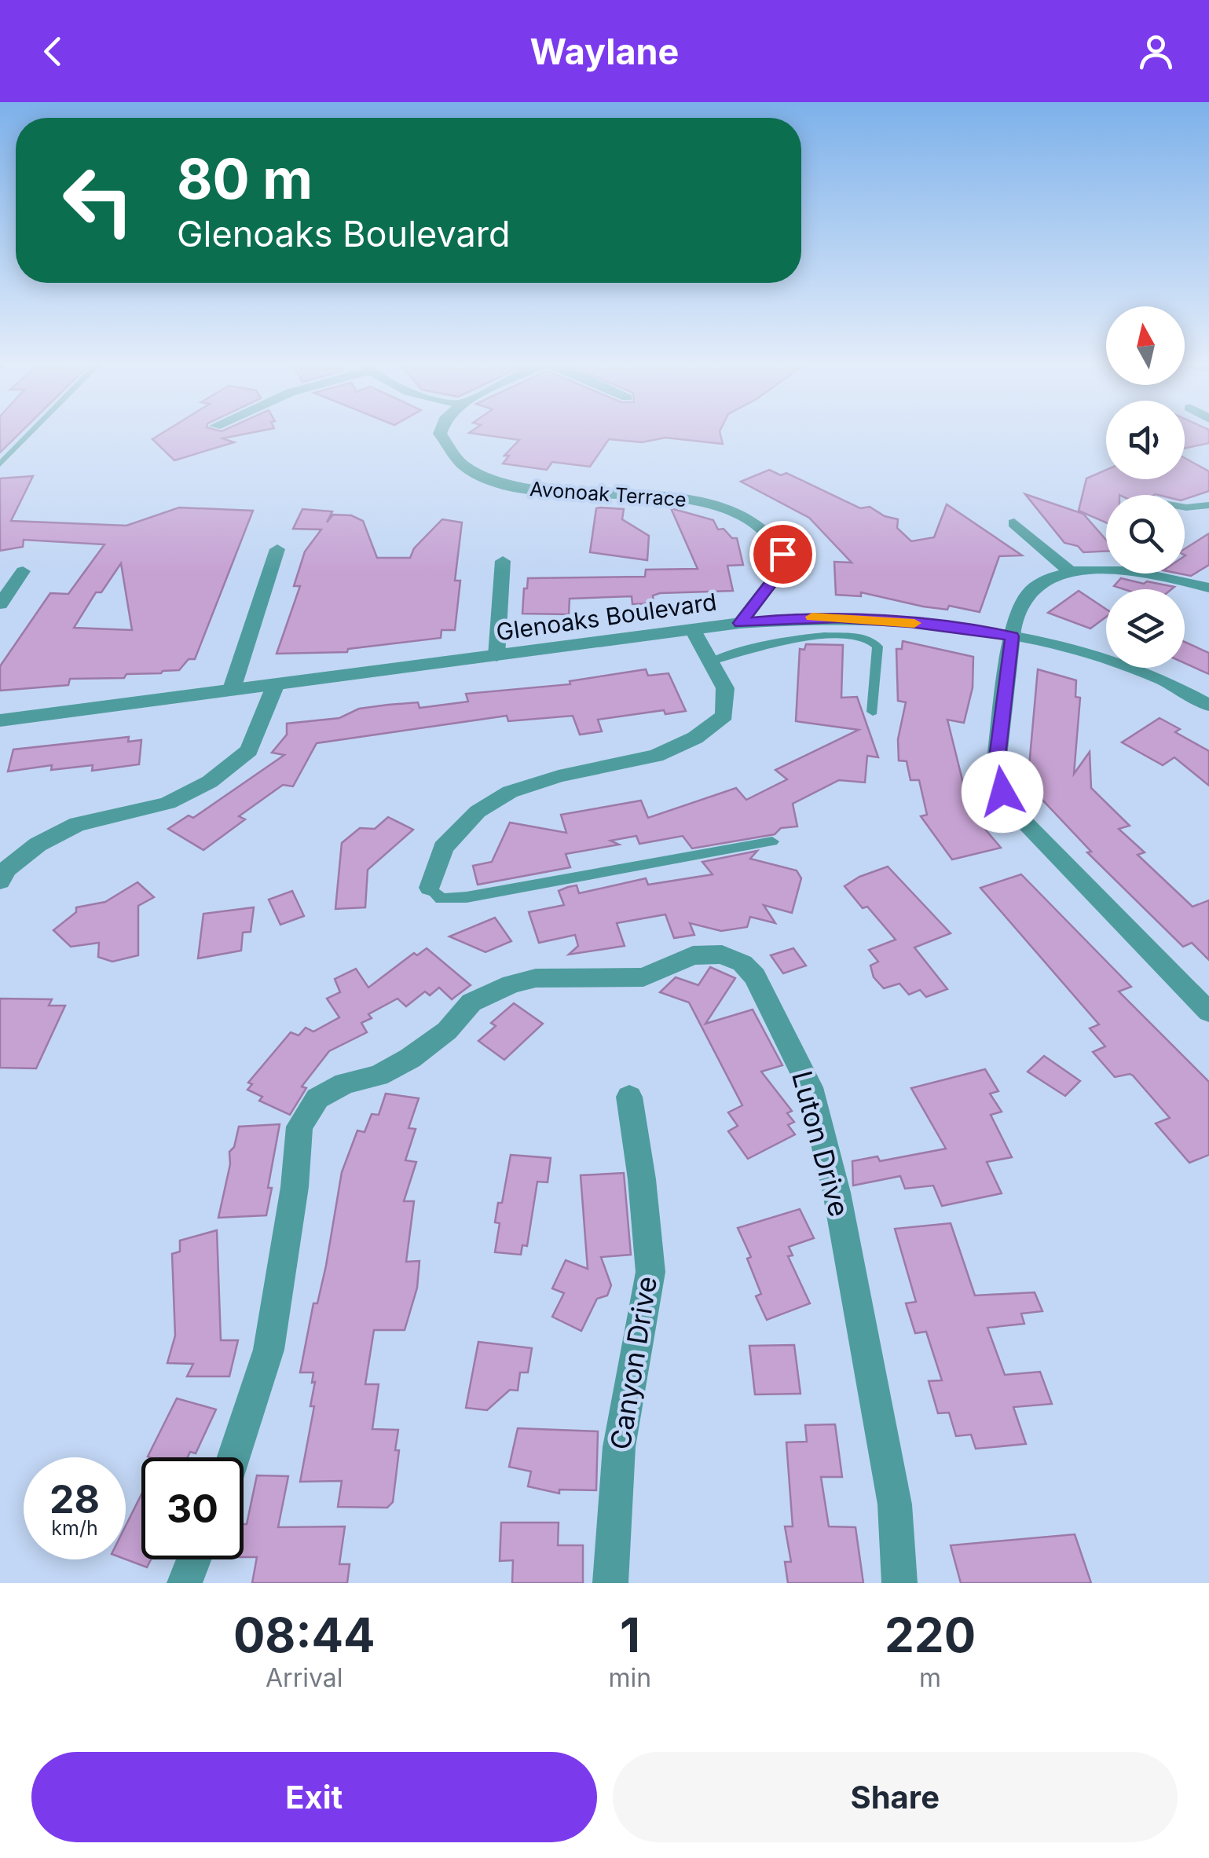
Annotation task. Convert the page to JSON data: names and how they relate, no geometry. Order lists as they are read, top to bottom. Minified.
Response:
{"streets":{"street":["Avonoak Terrace","Glenoaks Boulevard","Luton Drive","Canyon Drive"]},"crossings":[["Avonoak Terrace","Glenoaks Boulevard"]],"north":"top","page":{"header":"Waylane","turn":["80 m","Glenoaks Boulevard"],"speed":"28 km/h","limit":"30","eta":["08:44","Arrival","1","min","220","m"],"buttons":["Exit","Share"]}}
